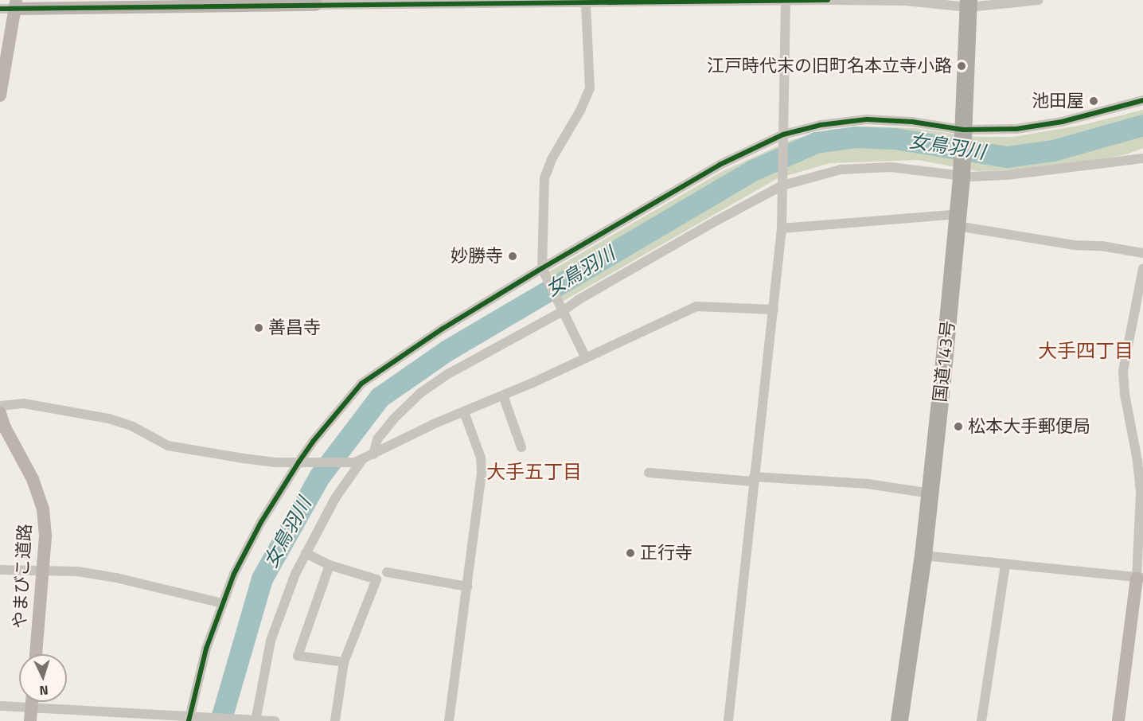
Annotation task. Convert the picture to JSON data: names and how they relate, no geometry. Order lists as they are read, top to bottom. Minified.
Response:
{"streets":{"highway":["国道143号"],"street":["やまびこ道路"]},"districts":["大手四丁目","大手五丁目"],"water":["女鳥羽川"],"places":["江戸時代末の旧町名本立寺小路","池田屋","妙勝寺","善昌寺","松本大手郵便局","正行寺"],"north":"bottom"}
